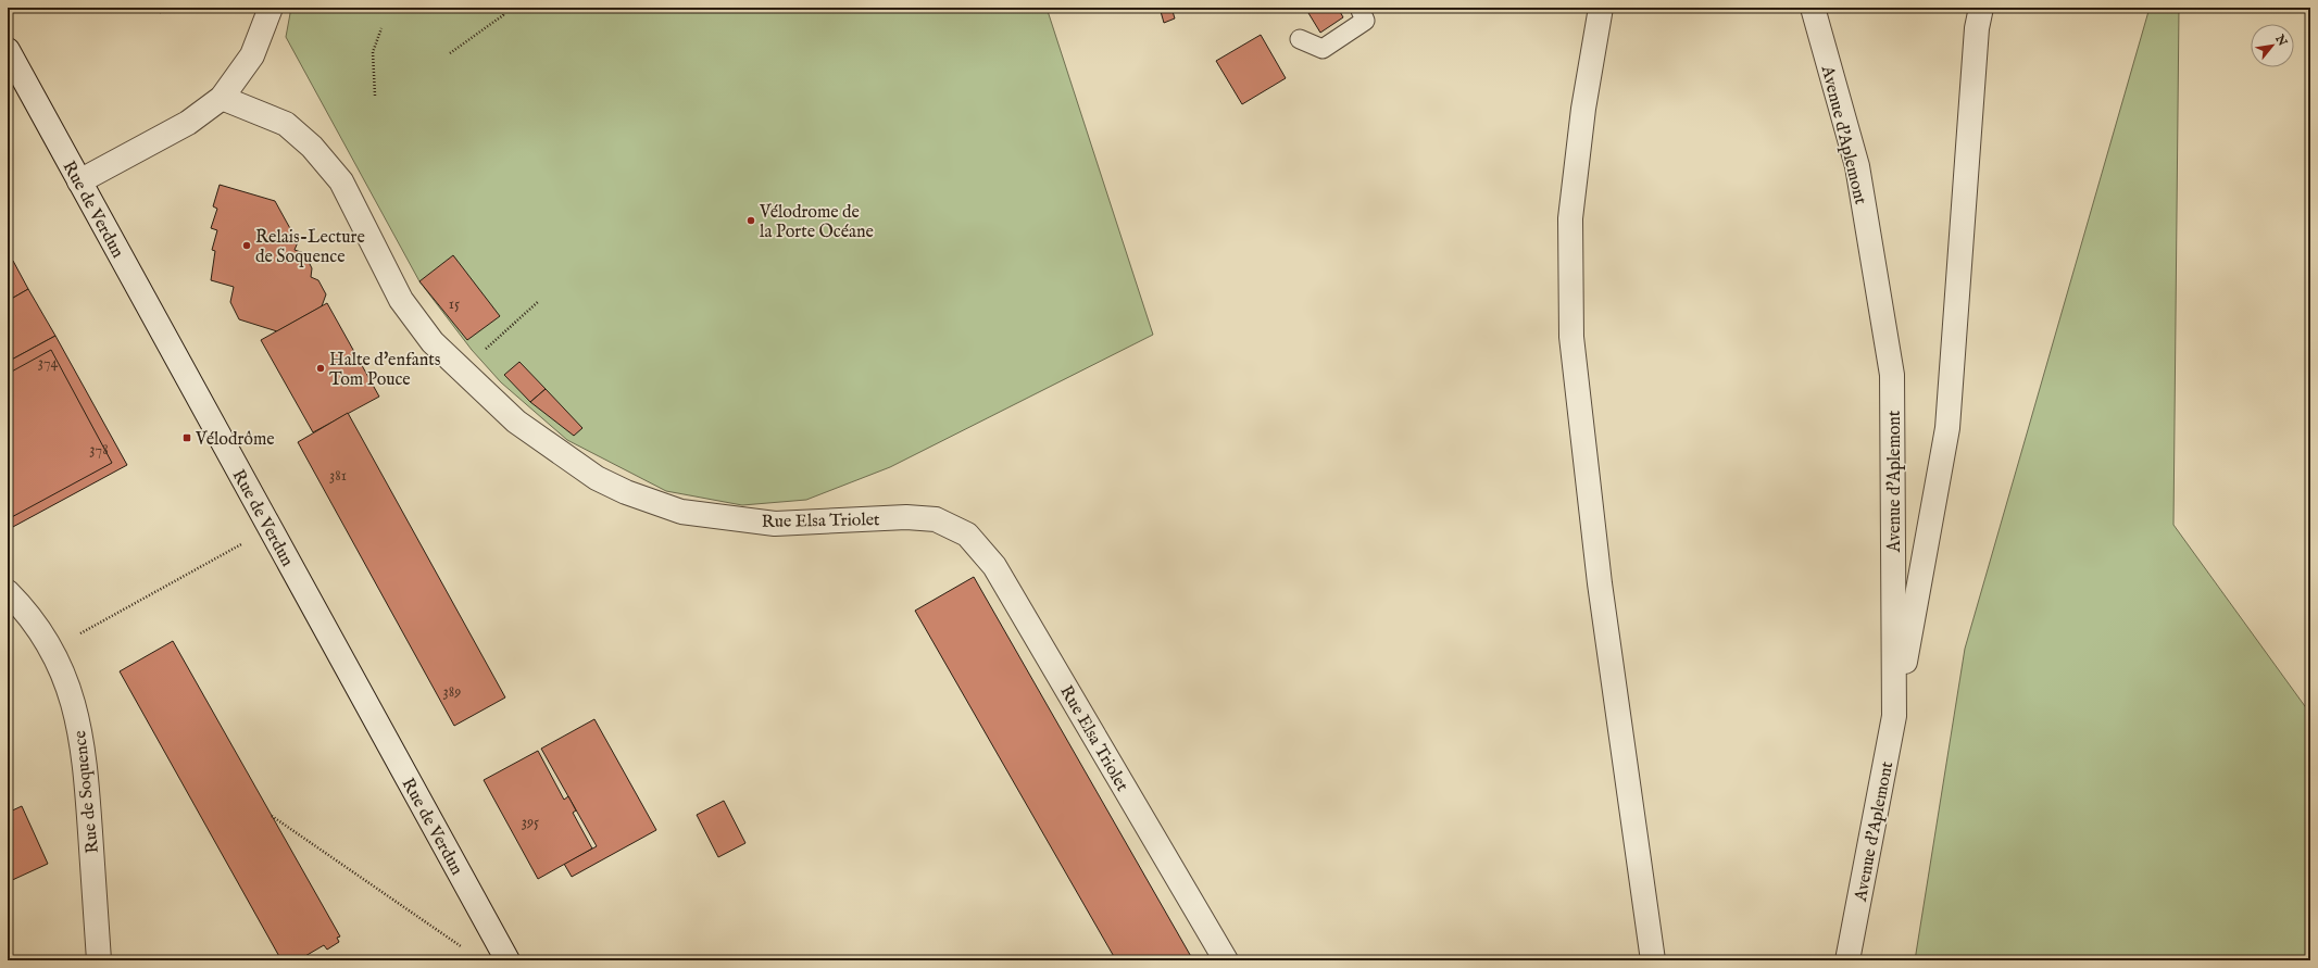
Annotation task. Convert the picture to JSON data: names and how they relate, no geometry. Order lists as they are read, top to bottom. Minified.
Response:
{"streets":{"street":["Avenue d'Aplemont","Rue de Verdun","Rue Elsa Triolet","Rue de Soquence"]},"places":{"other":["Vélodrome de la Porte Océane","Relais-Lecture de Soquence","Halte d'enfants Tom Pouce"],"transit":["Vélodrôme"]},"house_numbers":["15","374","378","381","389","395"],"north":"top right"}
